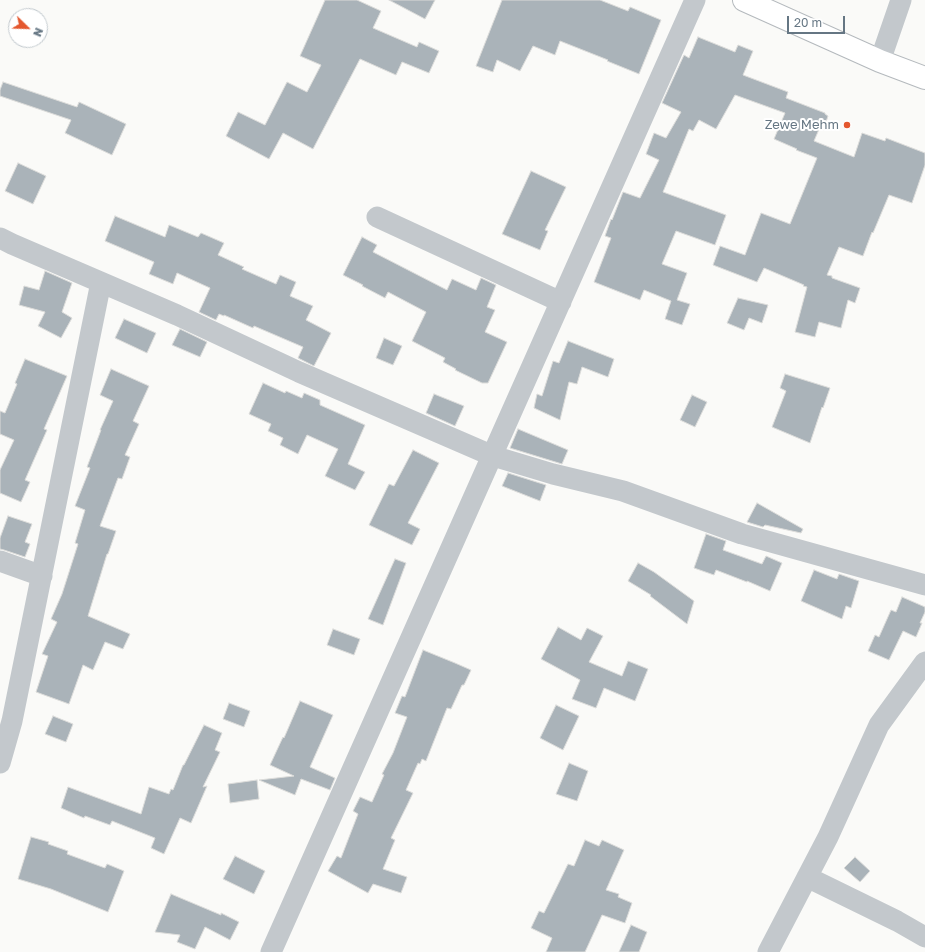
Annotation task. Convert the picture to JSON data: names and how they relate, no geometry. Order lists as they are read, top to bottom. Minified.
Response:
{"places":["Zewe Mehm"],"scale_bar":"20 m","north":"bottom right"}
